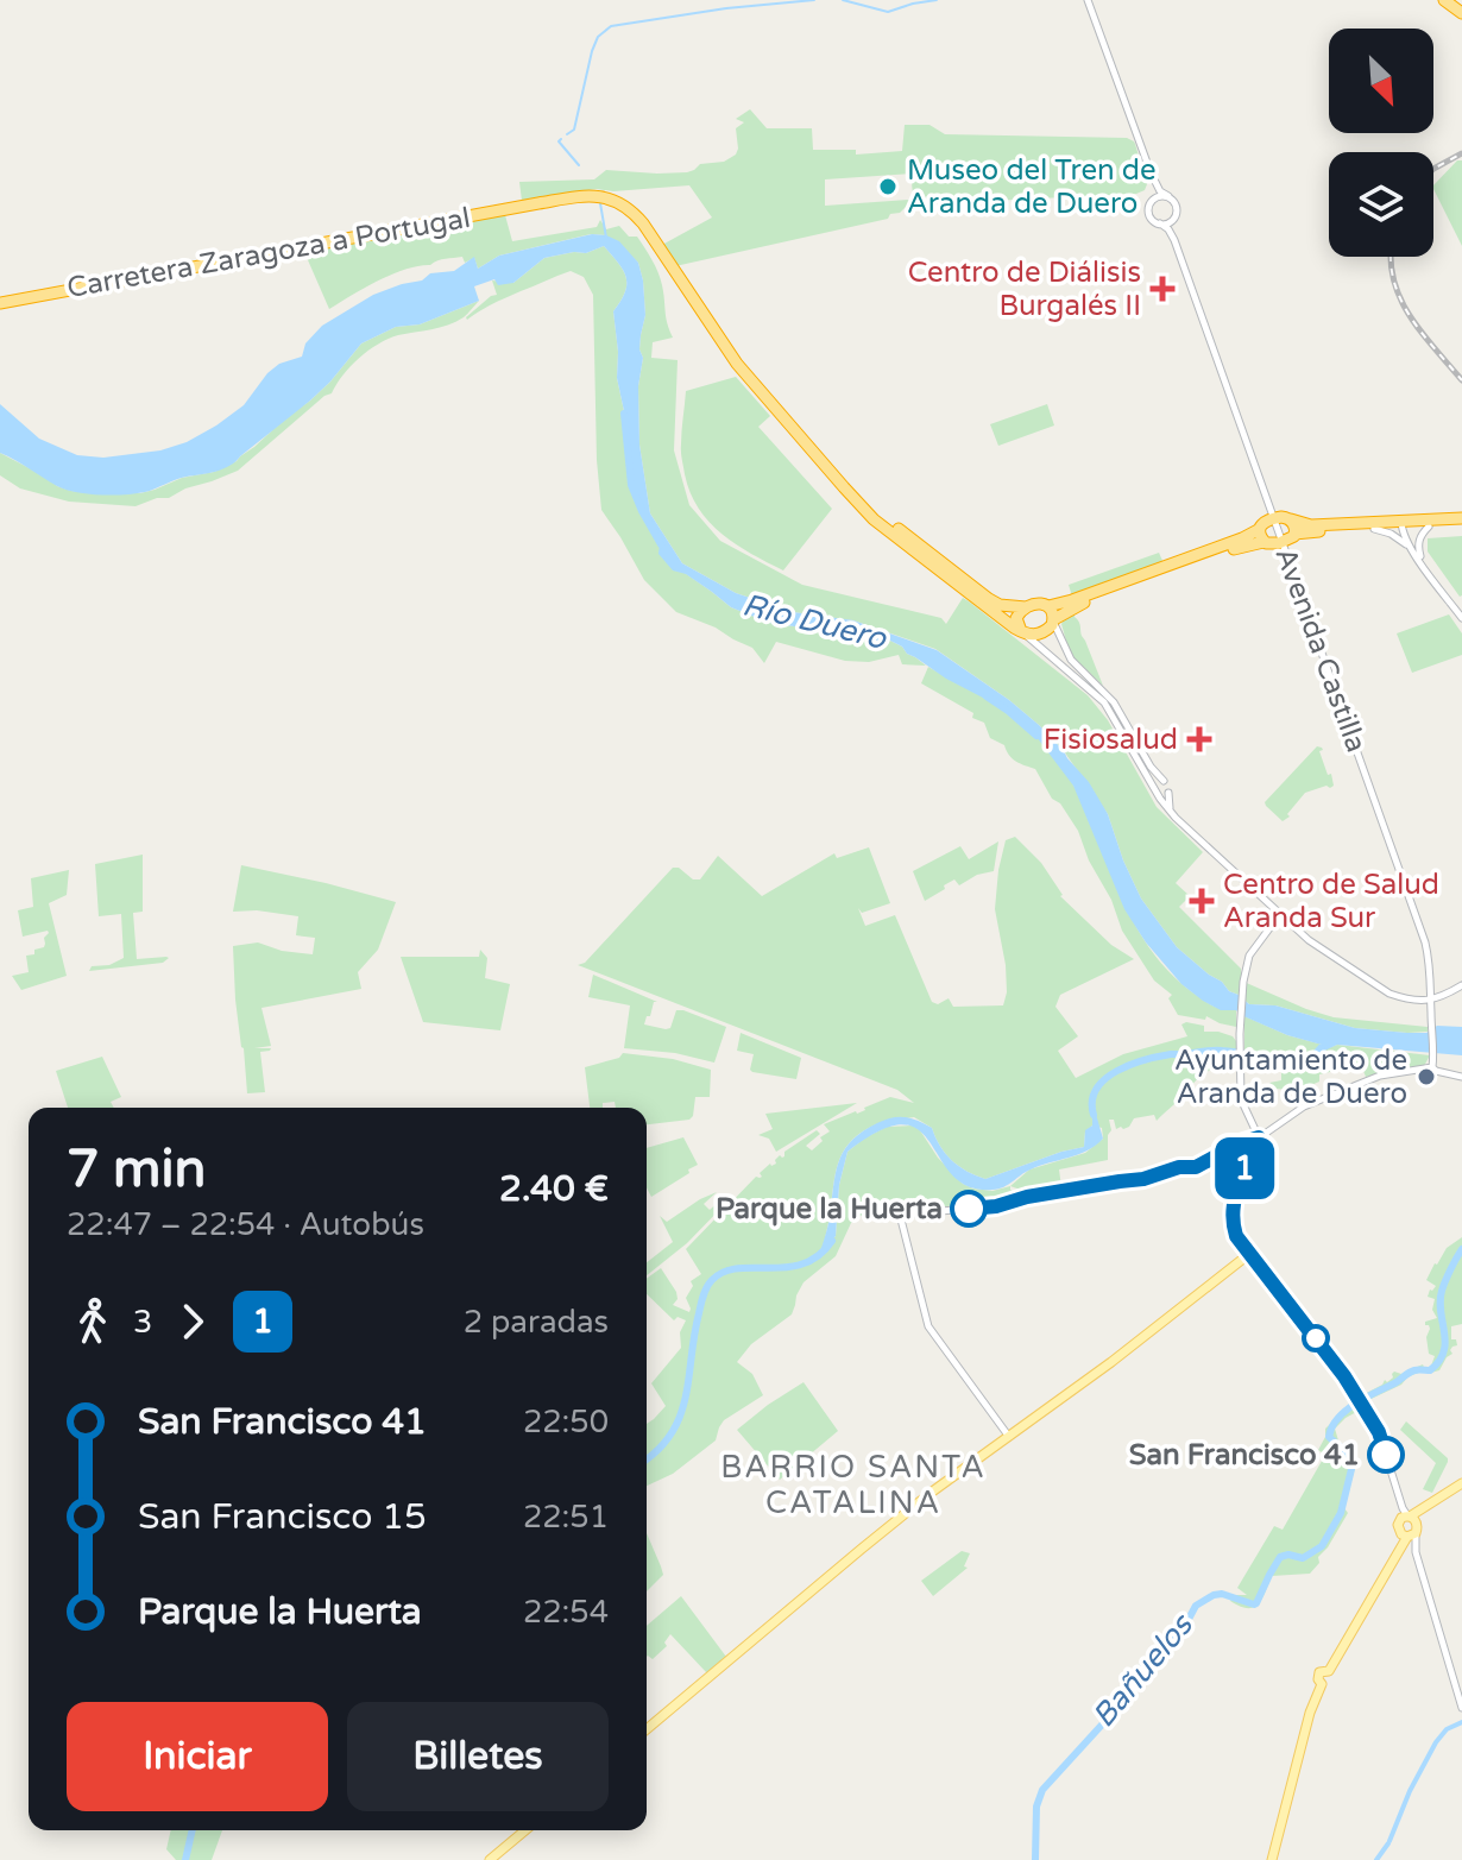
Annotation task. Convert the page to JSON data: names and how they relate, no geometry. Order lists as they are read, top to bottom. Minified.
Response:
{"streets":{"highway":["Carretera Zaragoza a Portugal"],"street":["Avenida Castilla"]},"districts":["BARRIO SANTA CATALINA"],"water":["Río Duero","Bañuelos"],"places":{"other":["Museo del Tren de Aranda de Duero","Ayuntamiento de Aranda de Duero","Parque la Huerta","San Francisco 41"],"health":["Centro de Diálisis Burgalés II","Fisiosalud","Centro de Salud Aranda Sur"]},"lines":["bus line 1"],"north":"bottom right","page":{"on_map":"1","heading":["7 min","22:47 – 22:54 · Autobús","2.40 €"],"legs":["3","1","2 paradas"],"list":[{"name":"San Francisco 41","value":"22:50"},{"name":"San Francisco 15","value":"22:51"},{"name":"Parque la Huerta","value":"22:54"}],"buttons":["Iniciar","Billetes"]}}
